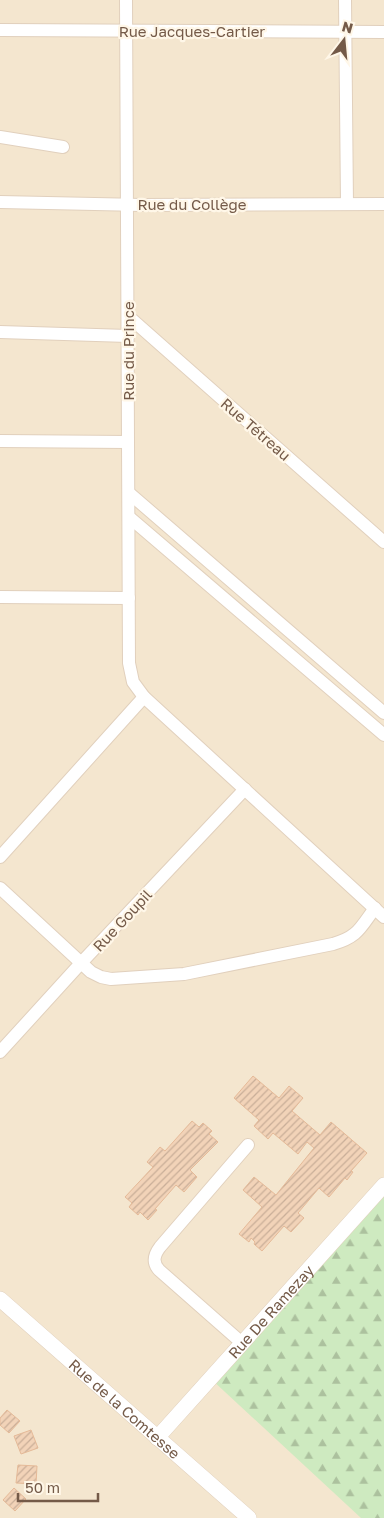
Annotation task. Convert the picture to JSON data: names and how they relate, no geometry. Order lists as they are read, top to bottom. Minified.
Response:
{"streets":{"street":["Rue Jacques-Cartier","Rue du Collège","Rue du Prince","Rue Tétreau","Rue Goupil","Rue De Ramezay","Rue de la Comtesse"]},"crossings":[["Rue Jacques-Cartier","Rue du Prince"],["Rue du Collège","Rue du Prince"],["Rue du Prince","Rue Tétreau"],["Rue du Prince","Rue Goupil"],["Rue De Ramezay","Rue de la Comtesse"]],"scale_bar":"50 m","north":"top"}
